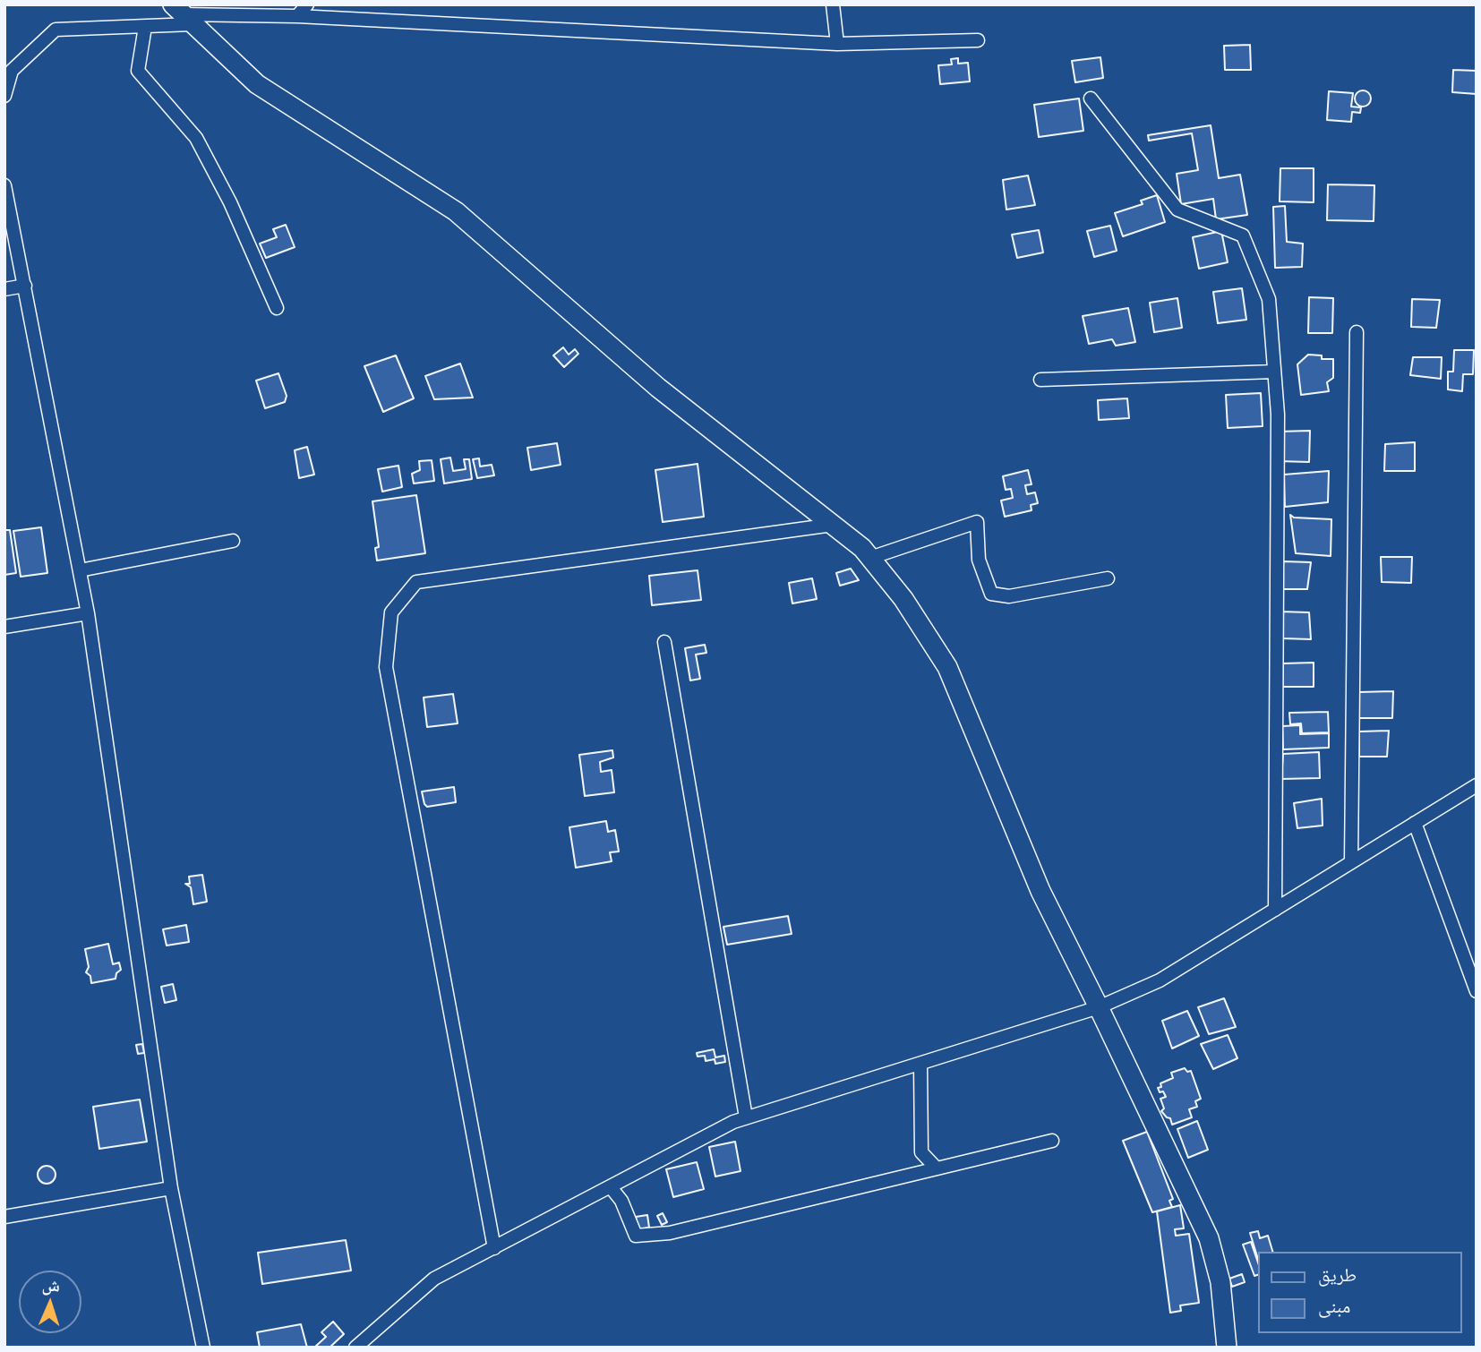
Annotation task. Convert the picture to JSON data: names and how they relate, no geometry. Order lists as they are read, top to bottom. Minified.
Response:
{"legend":["طريق","مبنى"],"north":"top"}
